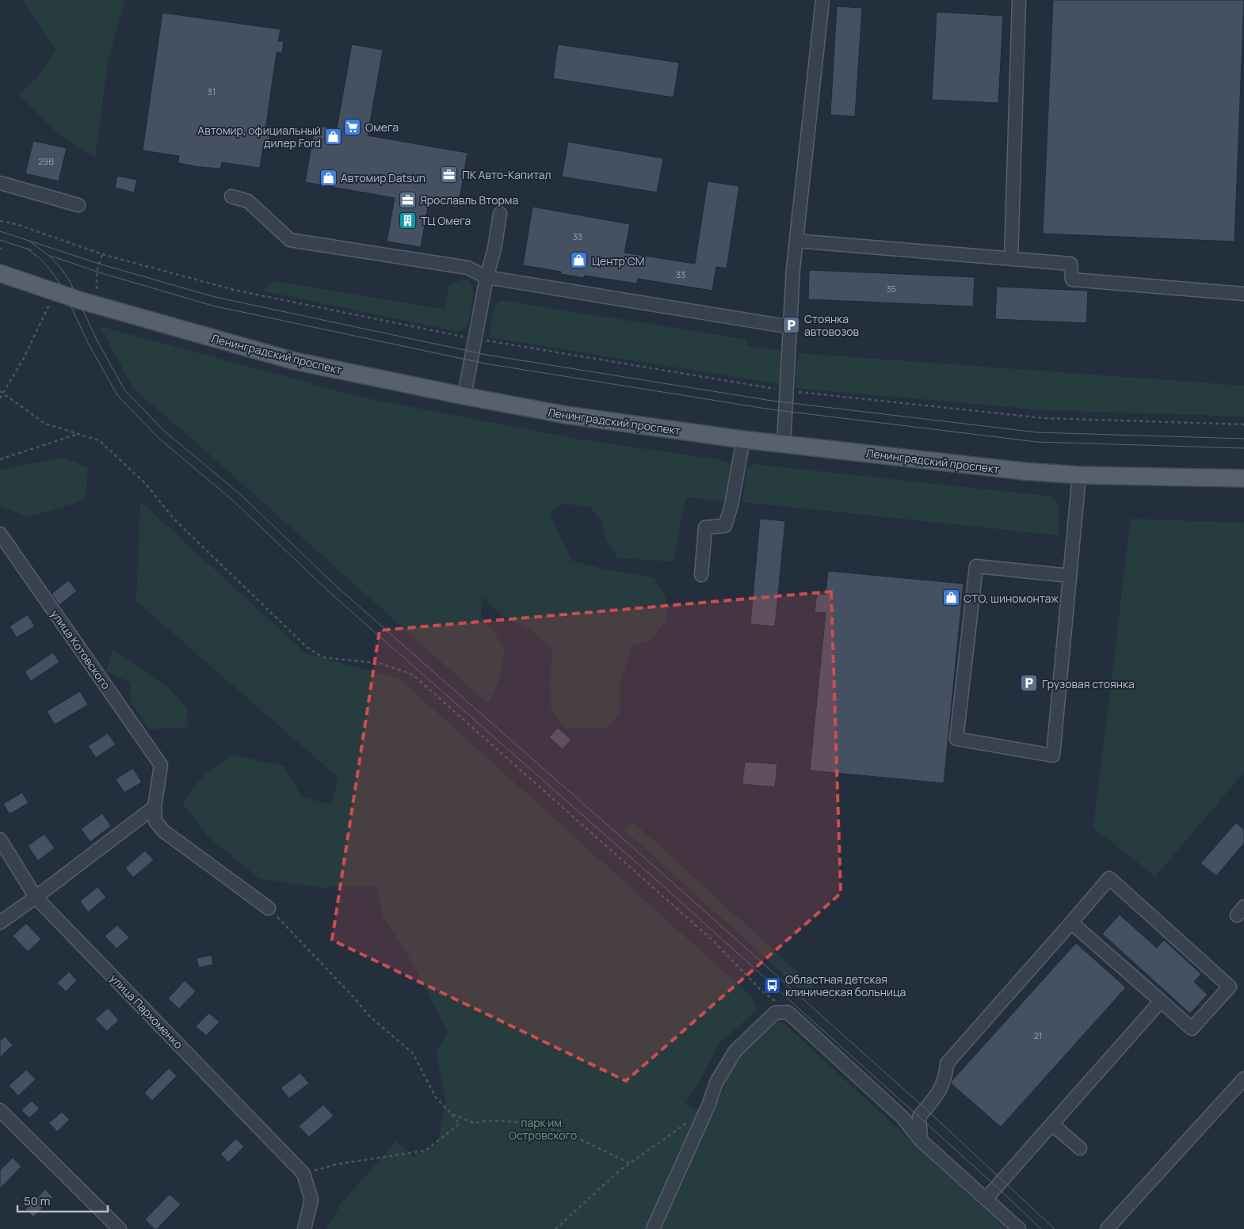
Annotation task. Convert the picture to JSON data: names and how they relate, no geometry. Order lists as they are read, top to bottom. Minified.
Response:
{"streets":{"main road":["Ленинградский проспект"],"street":["улица Котовского","улица Пархоменко"]},"parks":["парк им. Островского"],"places":{"supermarket":["Омега"],"shop":["Автомир, официальный дилер Ford","Автомир Datsun","Центр'СМ","СТО, шиномонтаж"],"office":["ПК Авто-Капитал","Ярославль Вторма"],"building":["ТЦ Омега"],"parking":["Стоянка автовозов","Грузовая стоянка"],"bus stop":["Областная детская клиническая больница"]},"house_numbers":["31","29В","33","33","35","21"],"scale_bar":"50 m"}
